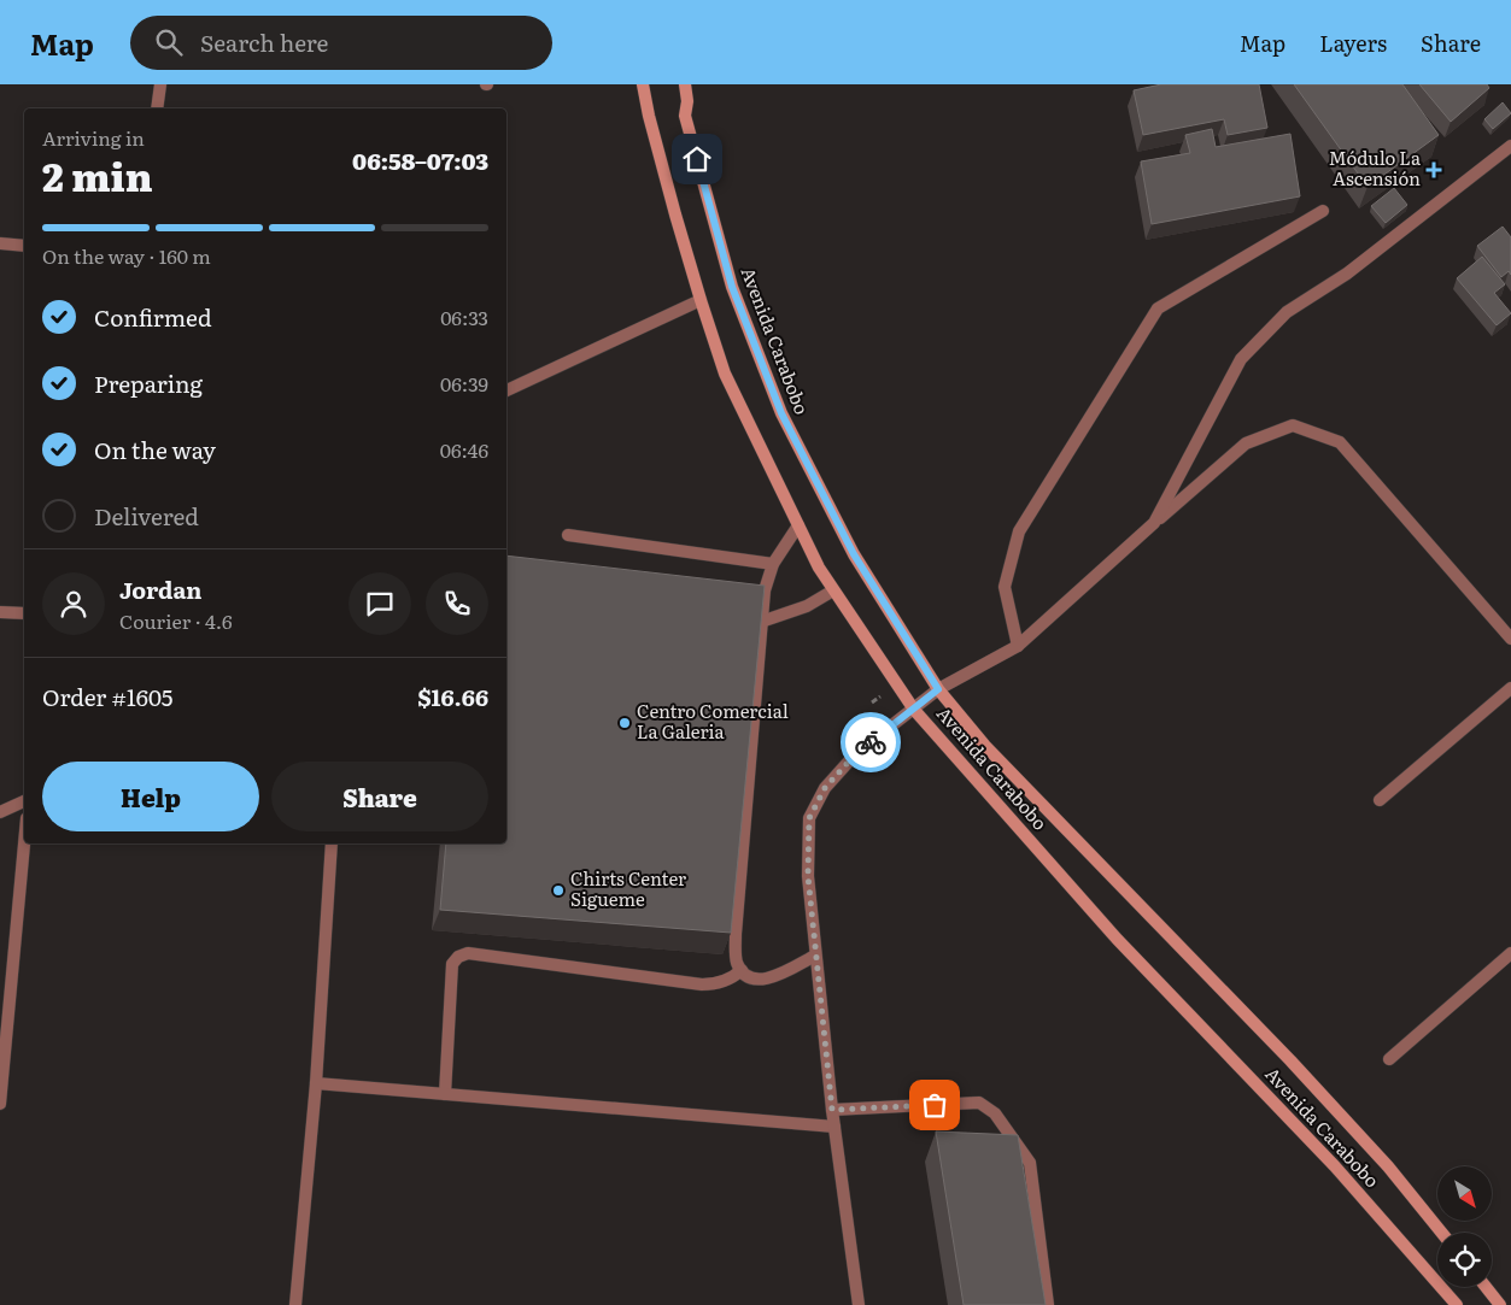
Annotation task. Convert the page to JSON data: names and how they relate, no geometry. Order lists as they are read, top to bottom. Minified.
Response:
{"streets":{"street":["Avenida Carabobo"]},"places":{"health":["Módulo La Ascensión"],"other":["Centro Comercial La Galeria","Chirts Center Sigueme"]},"north":"bottom right","page":{"header":"Map","search":"Search here","nav":["Map","Layers","Share"],"heading":["2 min","Arriving in","06:58–07:03"],"panel":["Jordan","Courier · 4.6","Order #1605","$16.66"],"bar":"On the way · 160 m","list":[["Confirmed","06:33"],["Preparing","06:39"],["On the way","06:46"],"Delivered"],"buttons":["Help","Share"]}}
